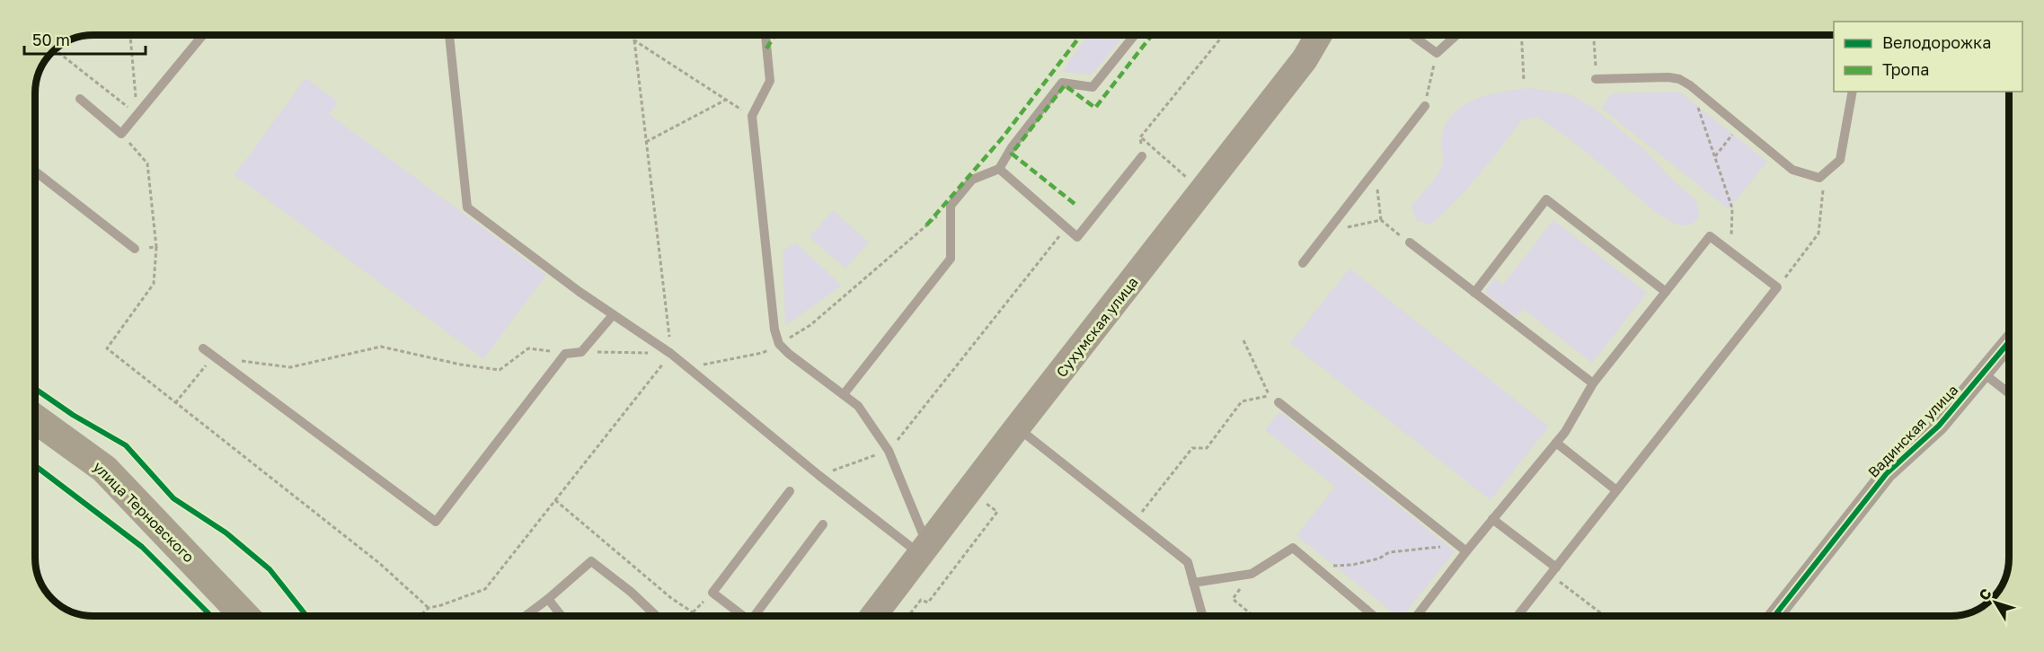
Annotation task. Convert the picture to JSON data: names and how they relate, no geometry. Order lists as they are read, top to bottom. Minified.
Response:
{"streets":{"main road":["Сухумская улица","улица Терновского"],"street":["Вадинская улица"]},"legend":["Велодорожка","Тропа"],"scale_bar":"50 m","north":"top left"}
